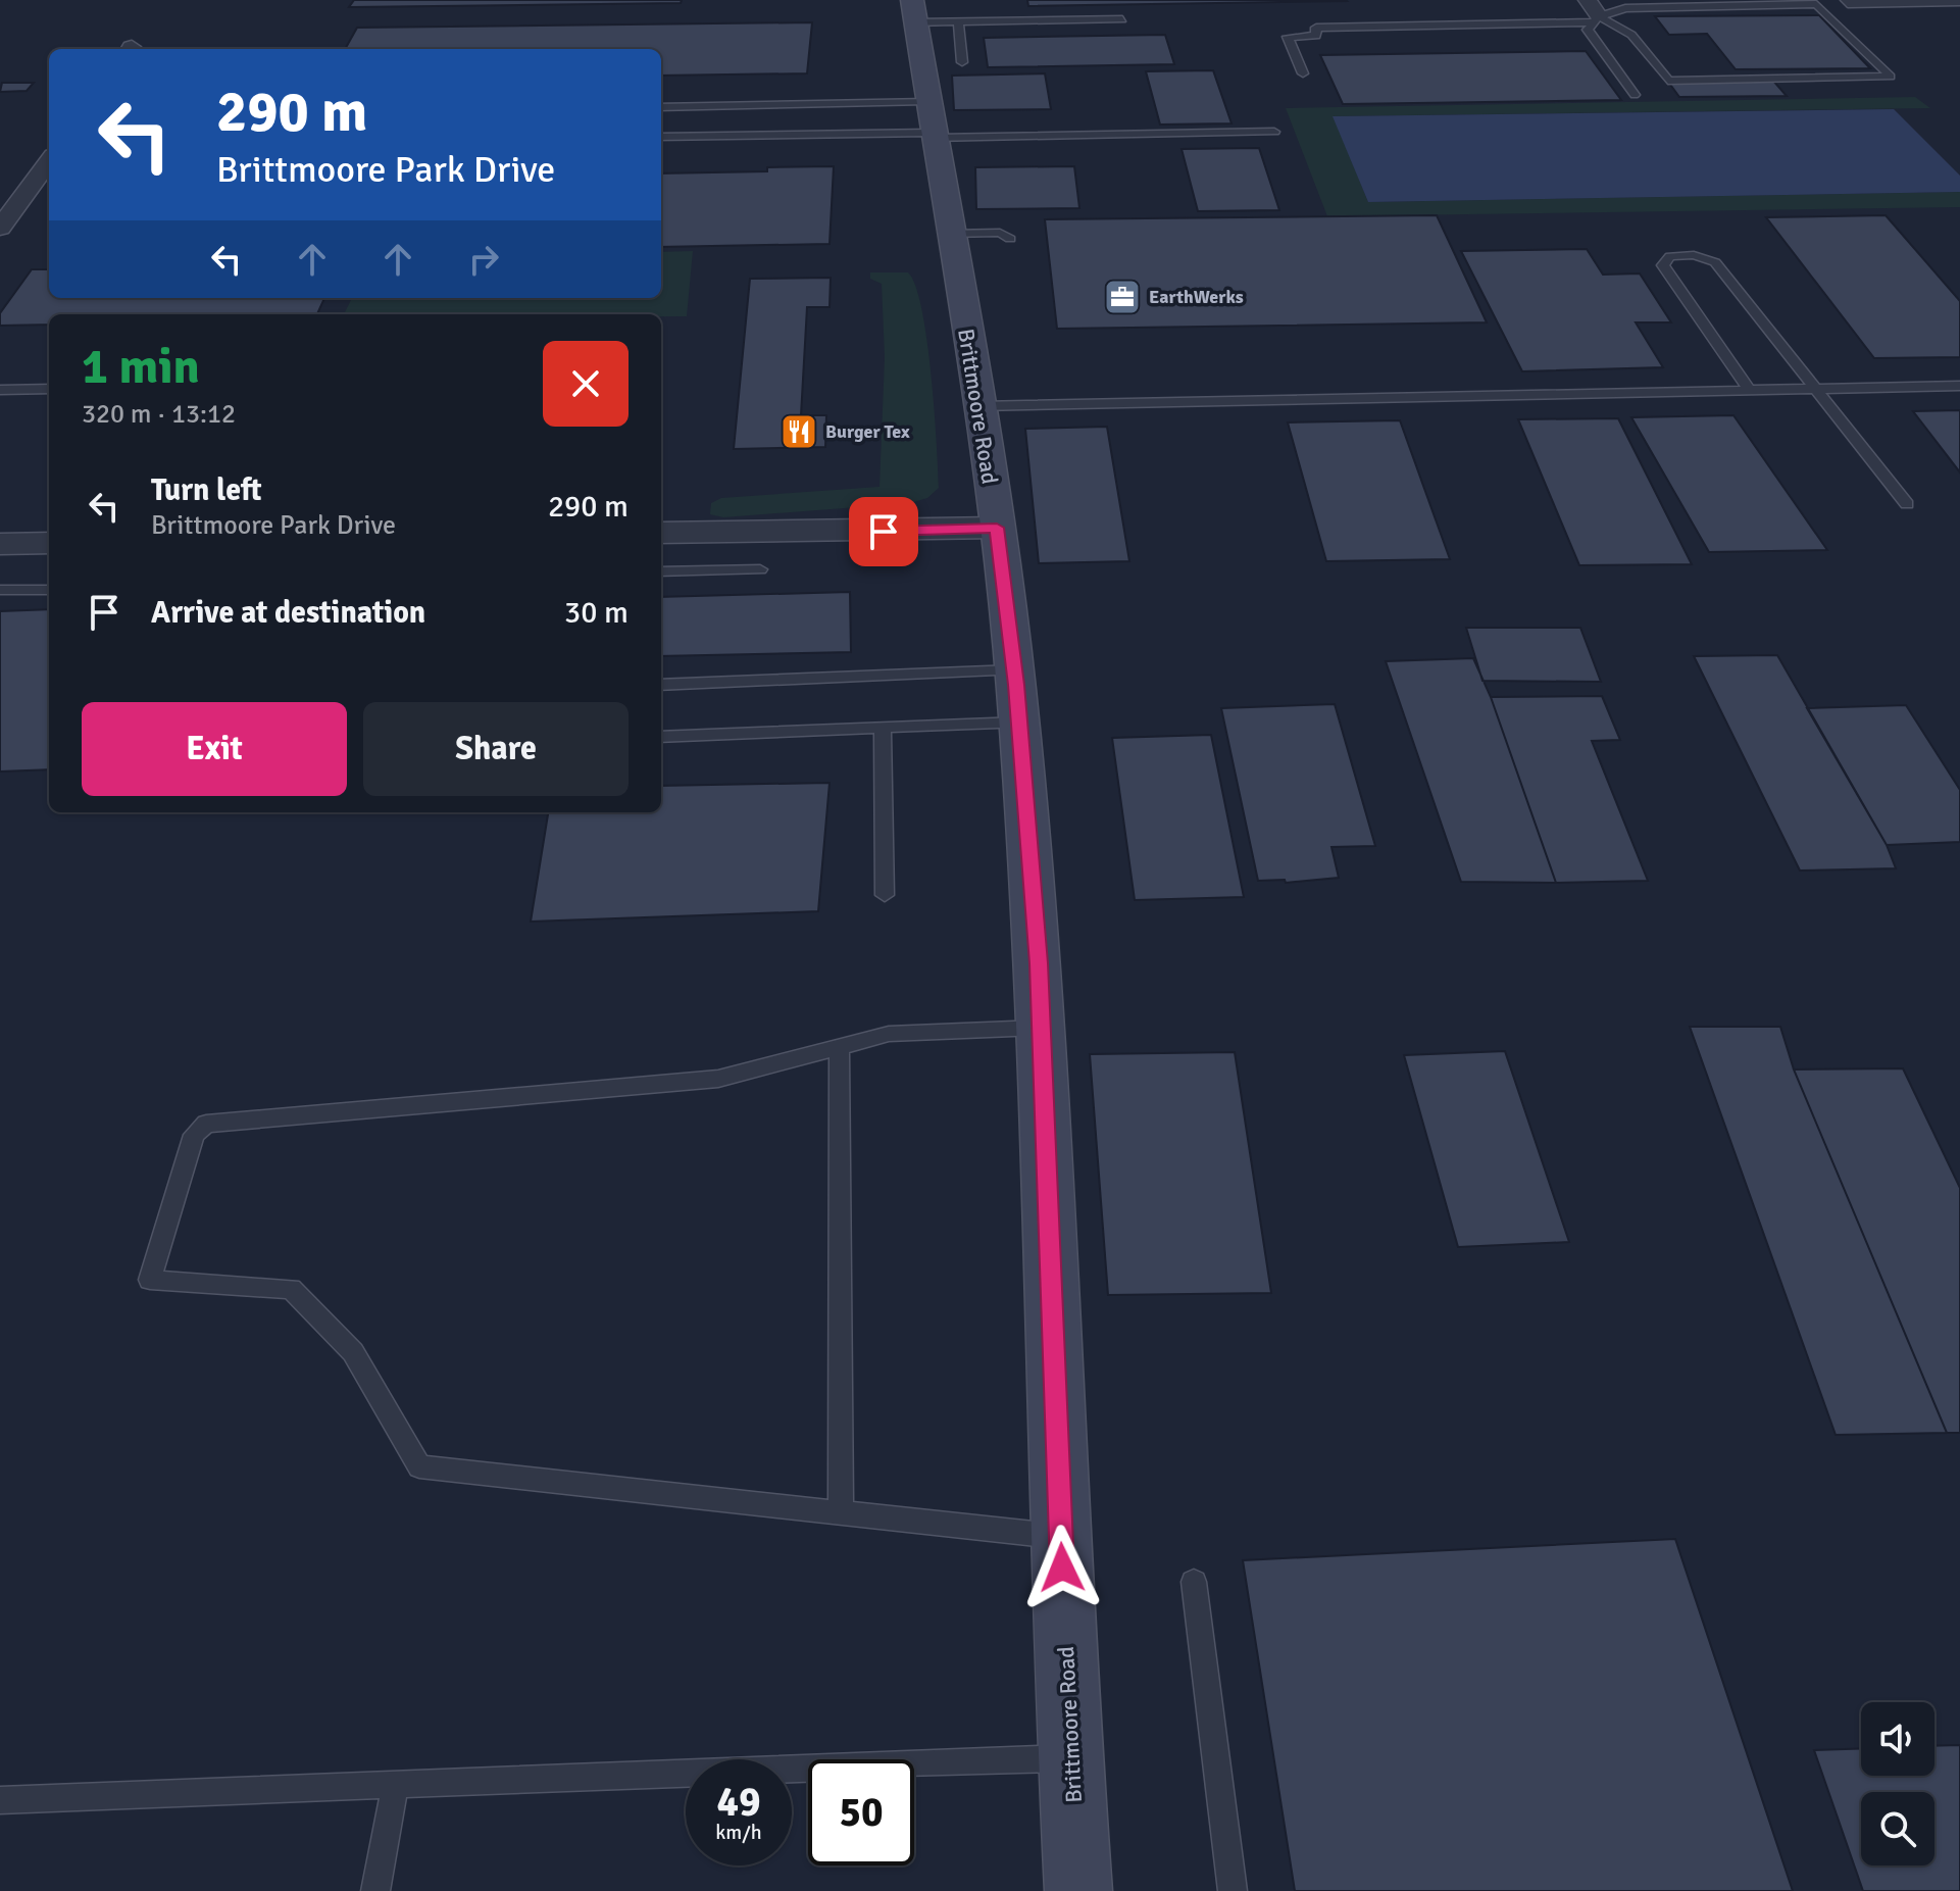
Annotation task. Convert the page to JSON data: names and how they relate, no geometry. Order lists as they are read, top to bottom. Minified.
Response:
{"streets":{"main road":["Brittmoore Road"]},"places":{"office":["EarthWerks"],"restaurant":["Burger Tex"]},"page":{"turn":["290 m","Brittmoore Park Drive"],"heading":["1 min","320 m · 13:12"],"list":[{"name":"Turn left","note":"Brittmoore Park Drive","value":"290 m"},{"name":"Arrive at destination","value":"30 m"}],"buttons":["Exit","Share"],"speed":"49 km/h","limit":"50"}}
